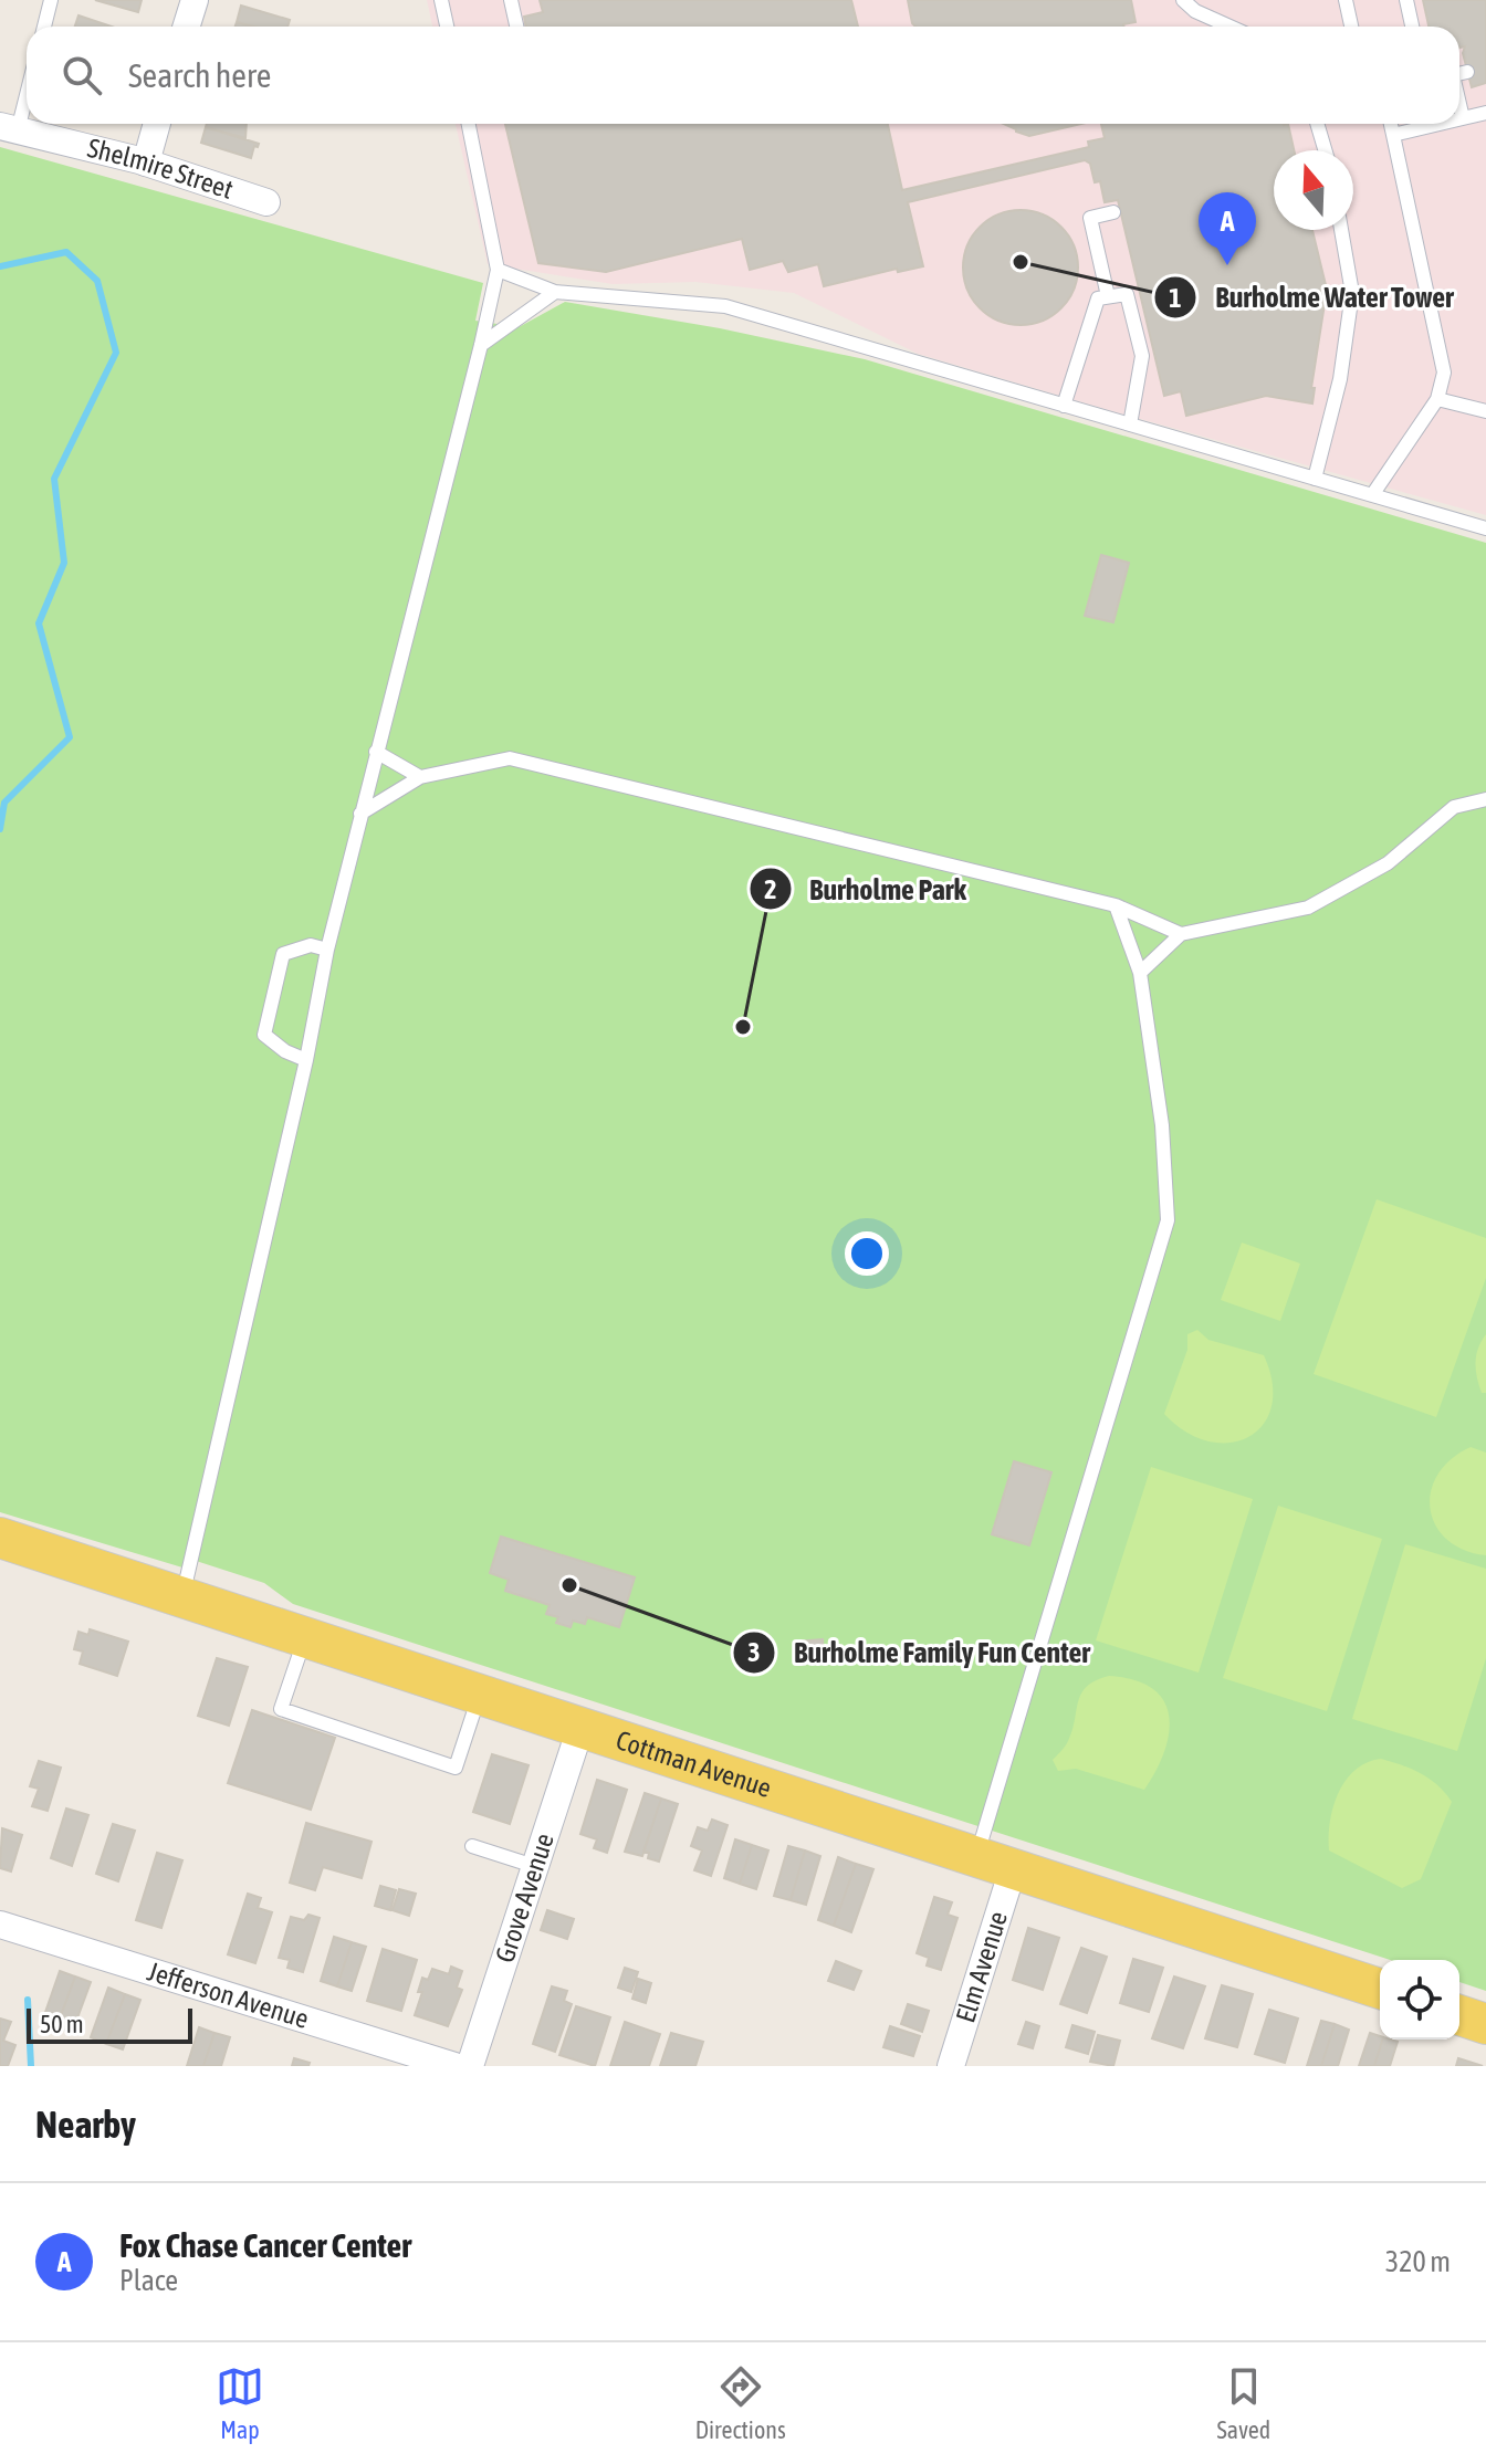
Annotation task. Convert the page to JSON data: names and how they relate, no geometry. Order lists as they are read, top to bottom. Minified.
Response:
{"streets":{"main road":["Cottman Avenue"],"street":["Shelmire Street","Grove Avenue","Elm Avenue","Jefferson Avenue"]},"crossings":[["Cottman Avenue","Grove Avenue"],["Cottman Avenue","Elm Avenue"]],"places":["Burholme Water Tower","Burholme Park","Burholme Family Fun Center"],"scale_bar":"50 m","north":"top","page":{"search":"Search here","pins":"A","scale":"50 m","heading":"Nearby","list":[{"mark":"A","name":"Fox Chase Cancer Center","note":"Place","value":"320 m"}],"nav":["Map","Directions","Saved"]}}
